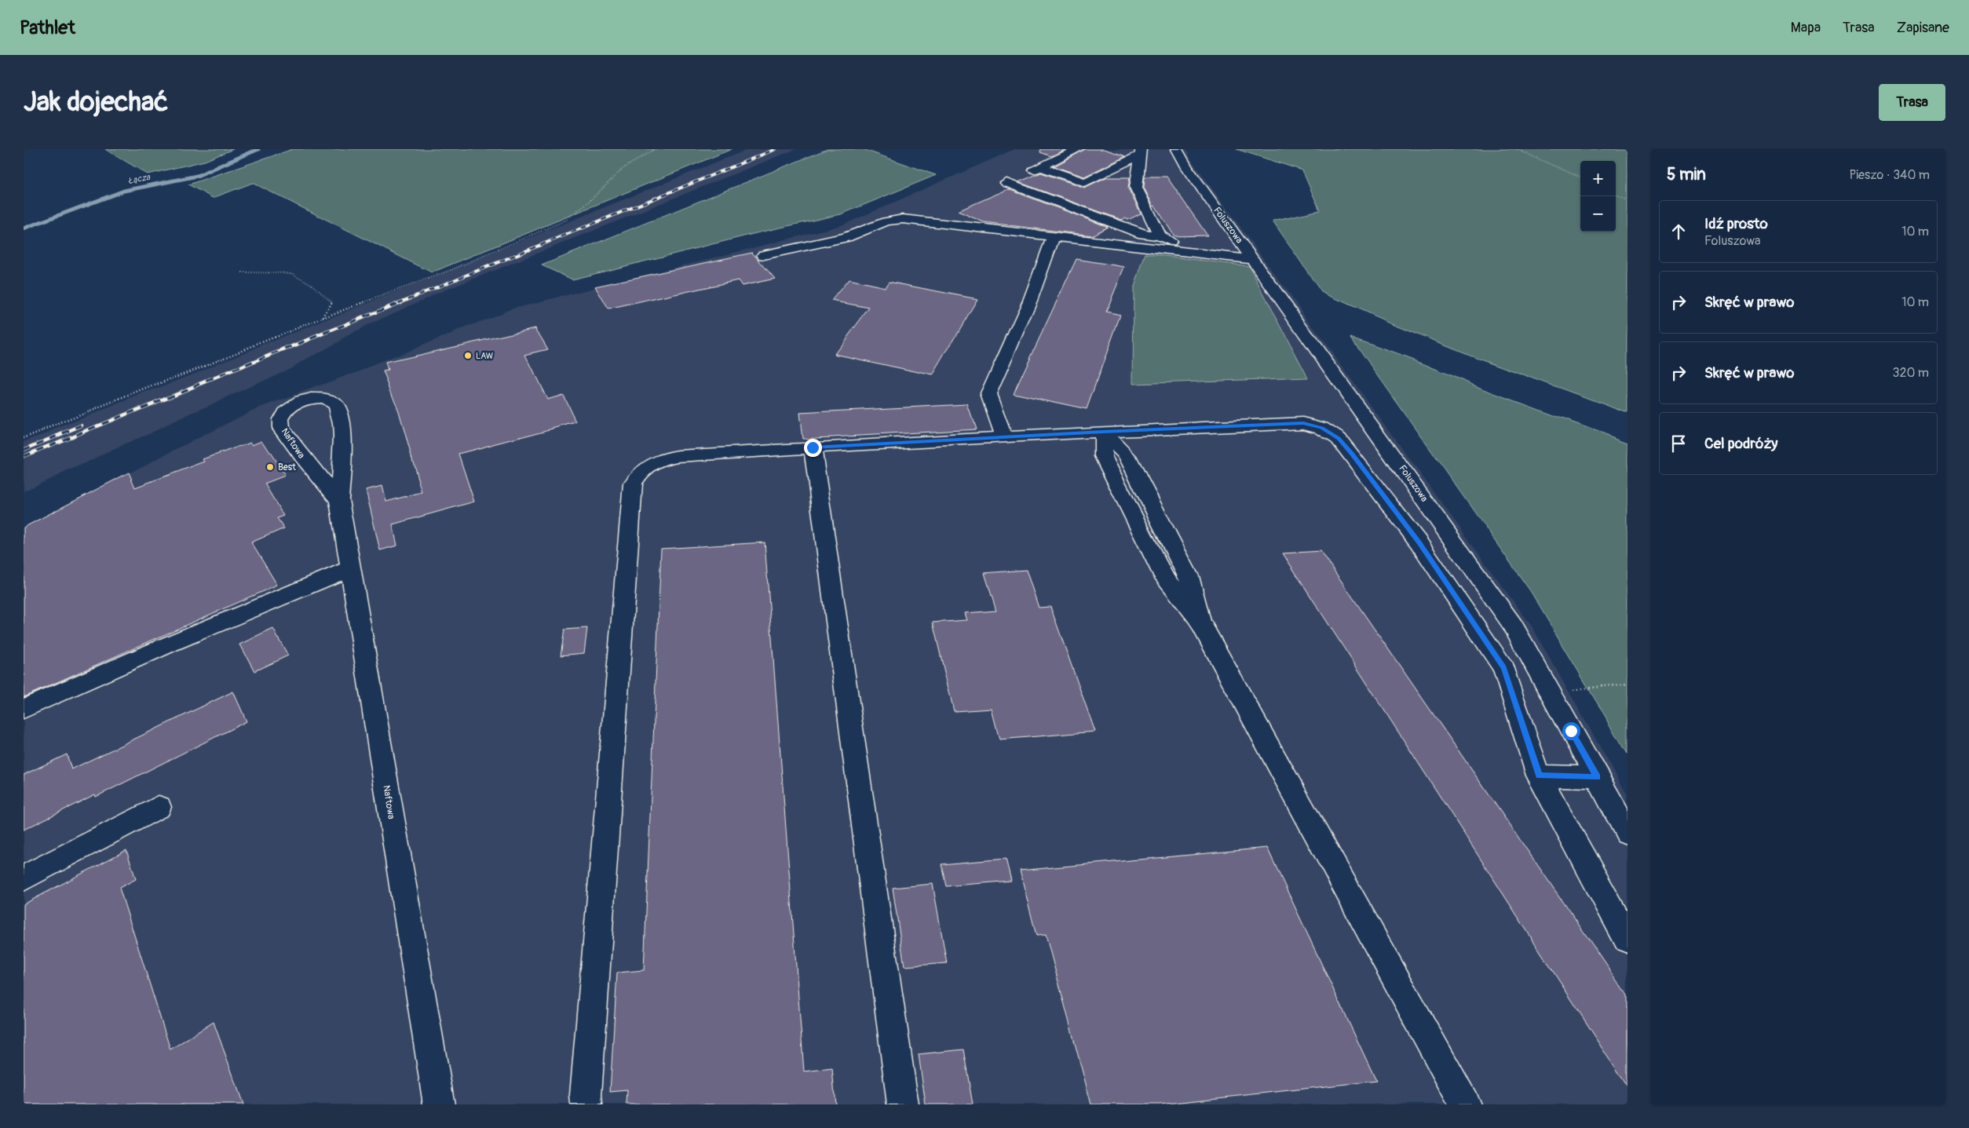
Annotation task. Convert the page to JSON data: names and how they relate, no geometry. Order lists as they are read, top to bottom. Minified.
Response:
{"streets":{"street":["Foluszowa","Naftowa"]},"water":["Łącza"],"places":["LAW","Best"],"page":{"header":"Pathlet","nav":["Mapa","Trasa","Zapisane"],"buttons":"Trasa","title":"Jak dojechać","heading":["5 min","Pieszo · 340 m"],"map_buttons":["+","−"],"list":[["Idź prosto","Foluszowa","10 m"],["Skręć w prawo","10 m"],["Skręć w prawo","320 m"],"Cel podróży"]}}
